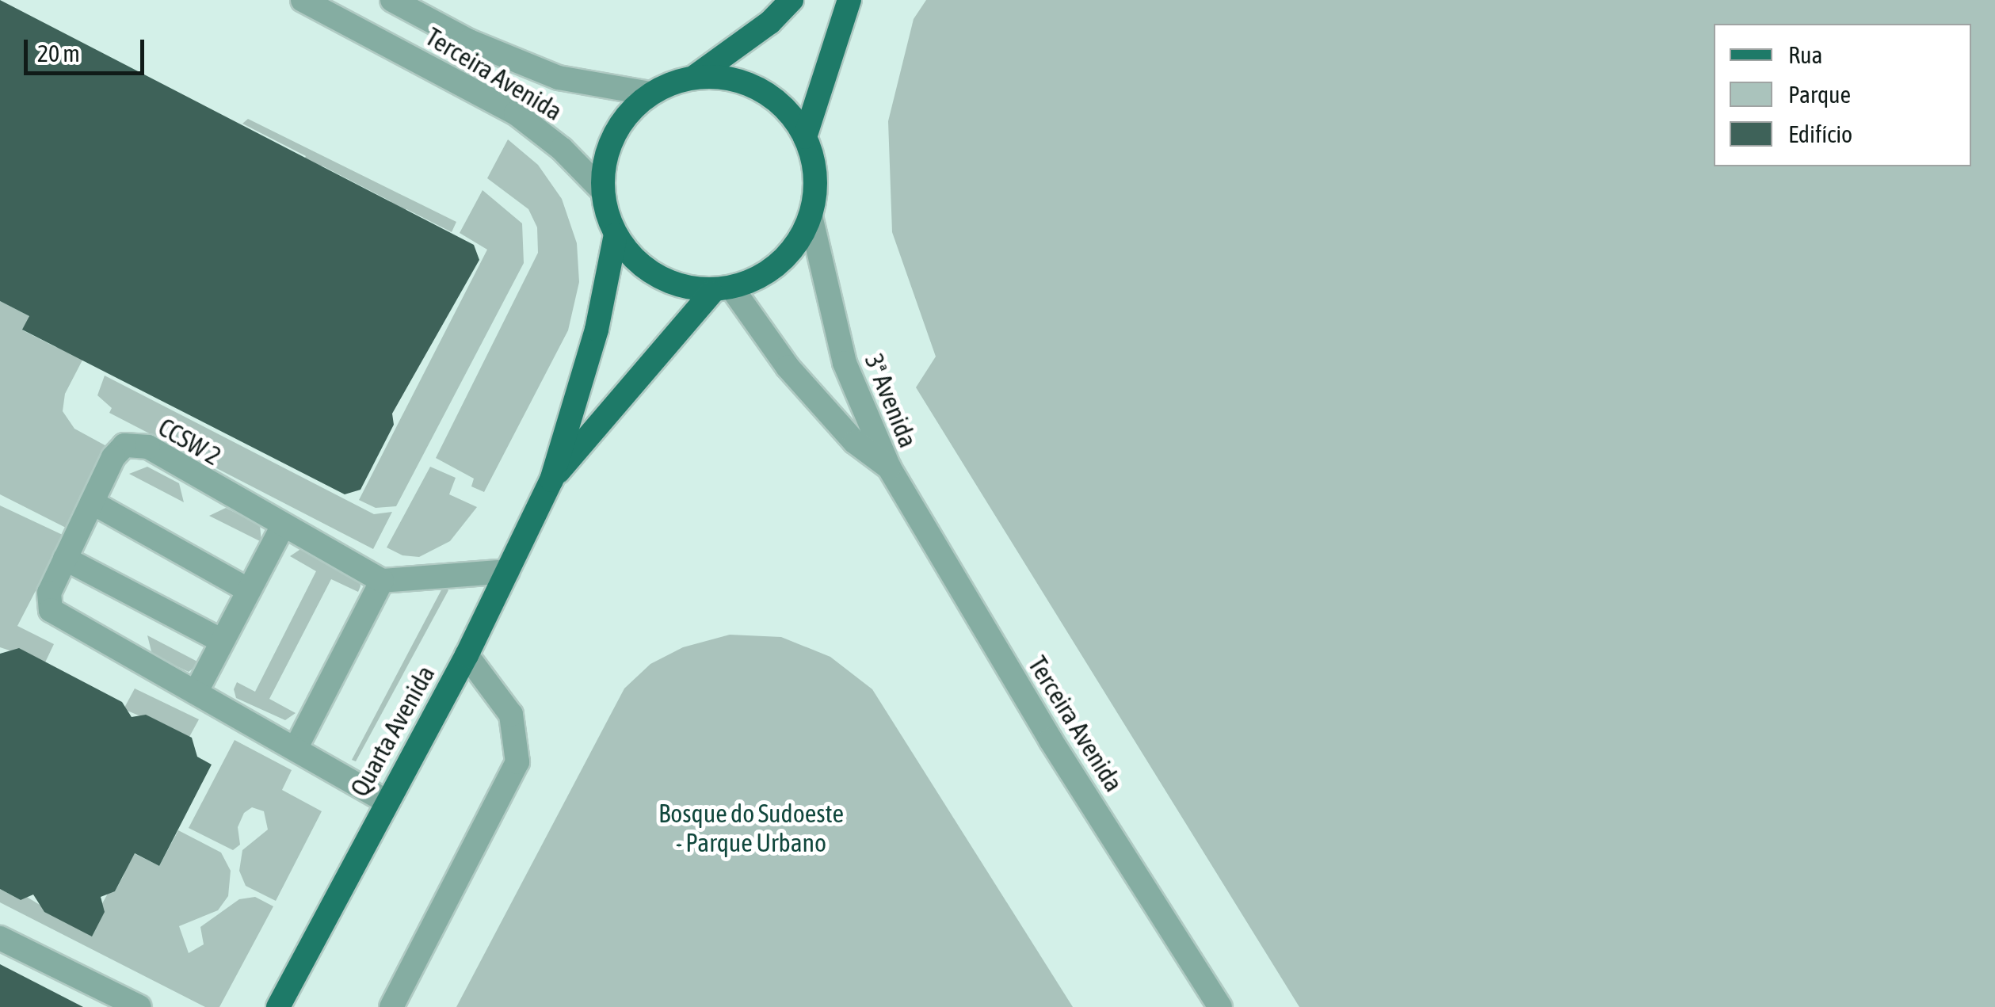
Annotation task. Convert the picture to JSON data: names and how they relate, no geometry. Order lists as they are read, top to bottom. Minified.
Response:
{"streets":{"main road":["Quarta Avenida"],"street":["Terceira Avenida","3ª Avenida","CCSW 2"]},"crossings":[["Terceira Avenida","3ª Avenida"],["Terceira Avenida","Quarta Avenida"],["3ª Avenida","Quarta Avenida"],["CCSW 2","Quarta Avenida"]],"parks":["Bosque do Sudoeste - Parque Urbano"],"legend":["Rua","Parque","Edifício"],"scale_bar":"20 m"}
